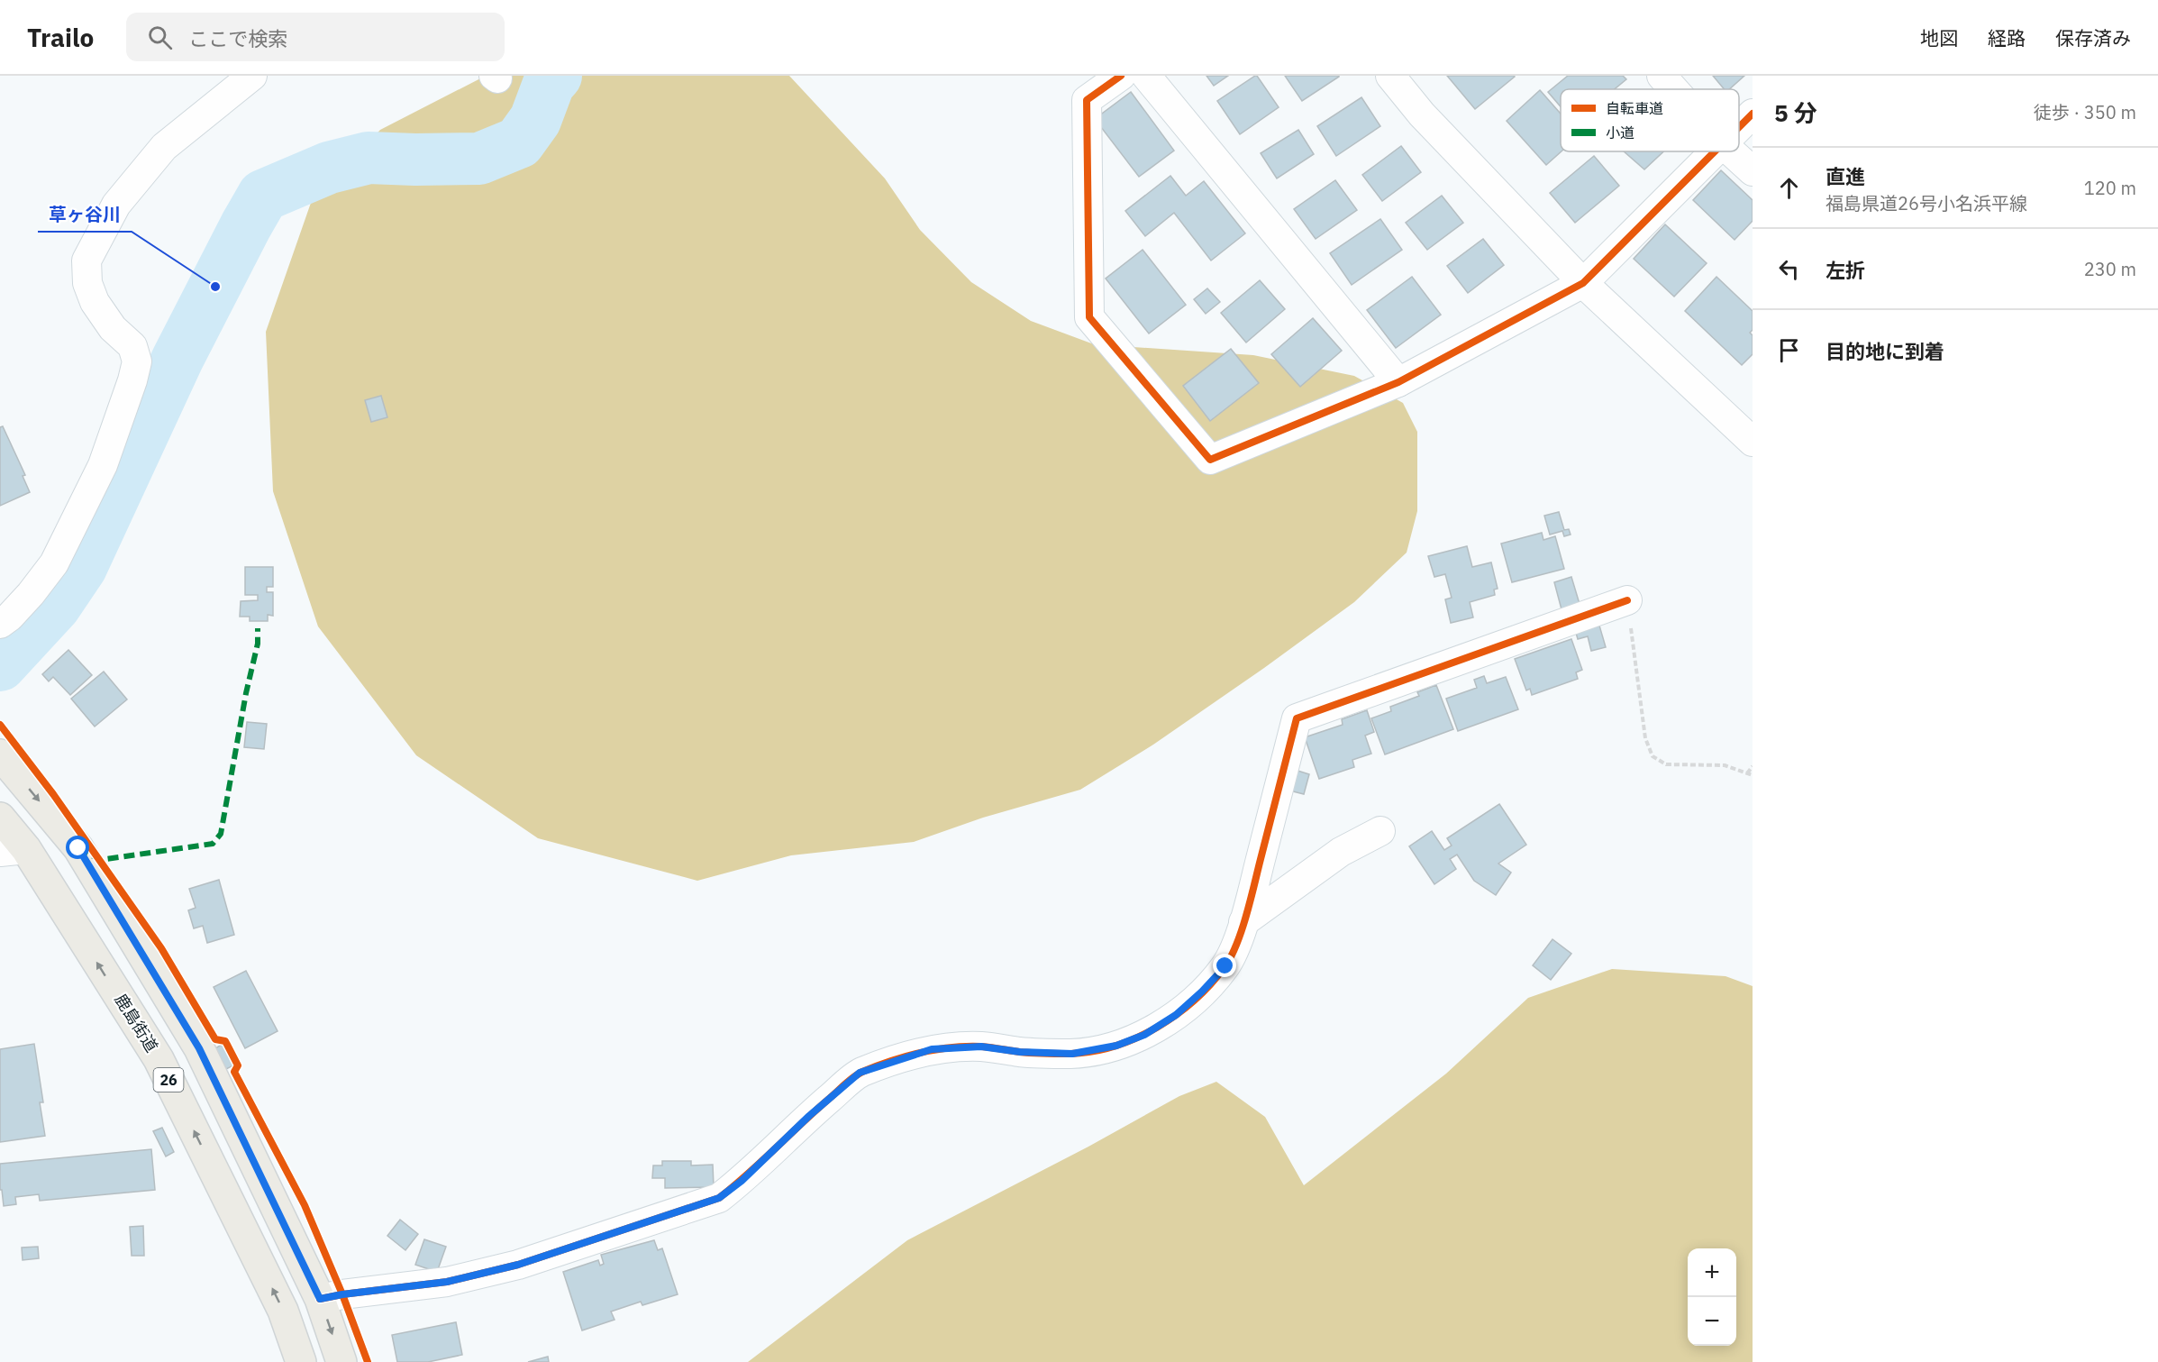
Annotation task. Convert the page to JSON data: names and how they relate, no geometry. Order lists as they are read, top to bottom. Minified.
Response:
{"streets":{"main road":["鹿島街道","26"]},"places":["草ヶ谷川"],"legend":["自転車道","小道"],"page":{"header":"Trailo","search":"ここで検索","nav":["地図","経路","保存済み"],"heading":["5 分","徒歩 · 350 m"],"list":[["直進","福島県道26号小名浜平線","120 m"],["左折","230 m"],"目的地に到着"],"map_buttons":["+","−"]}}
